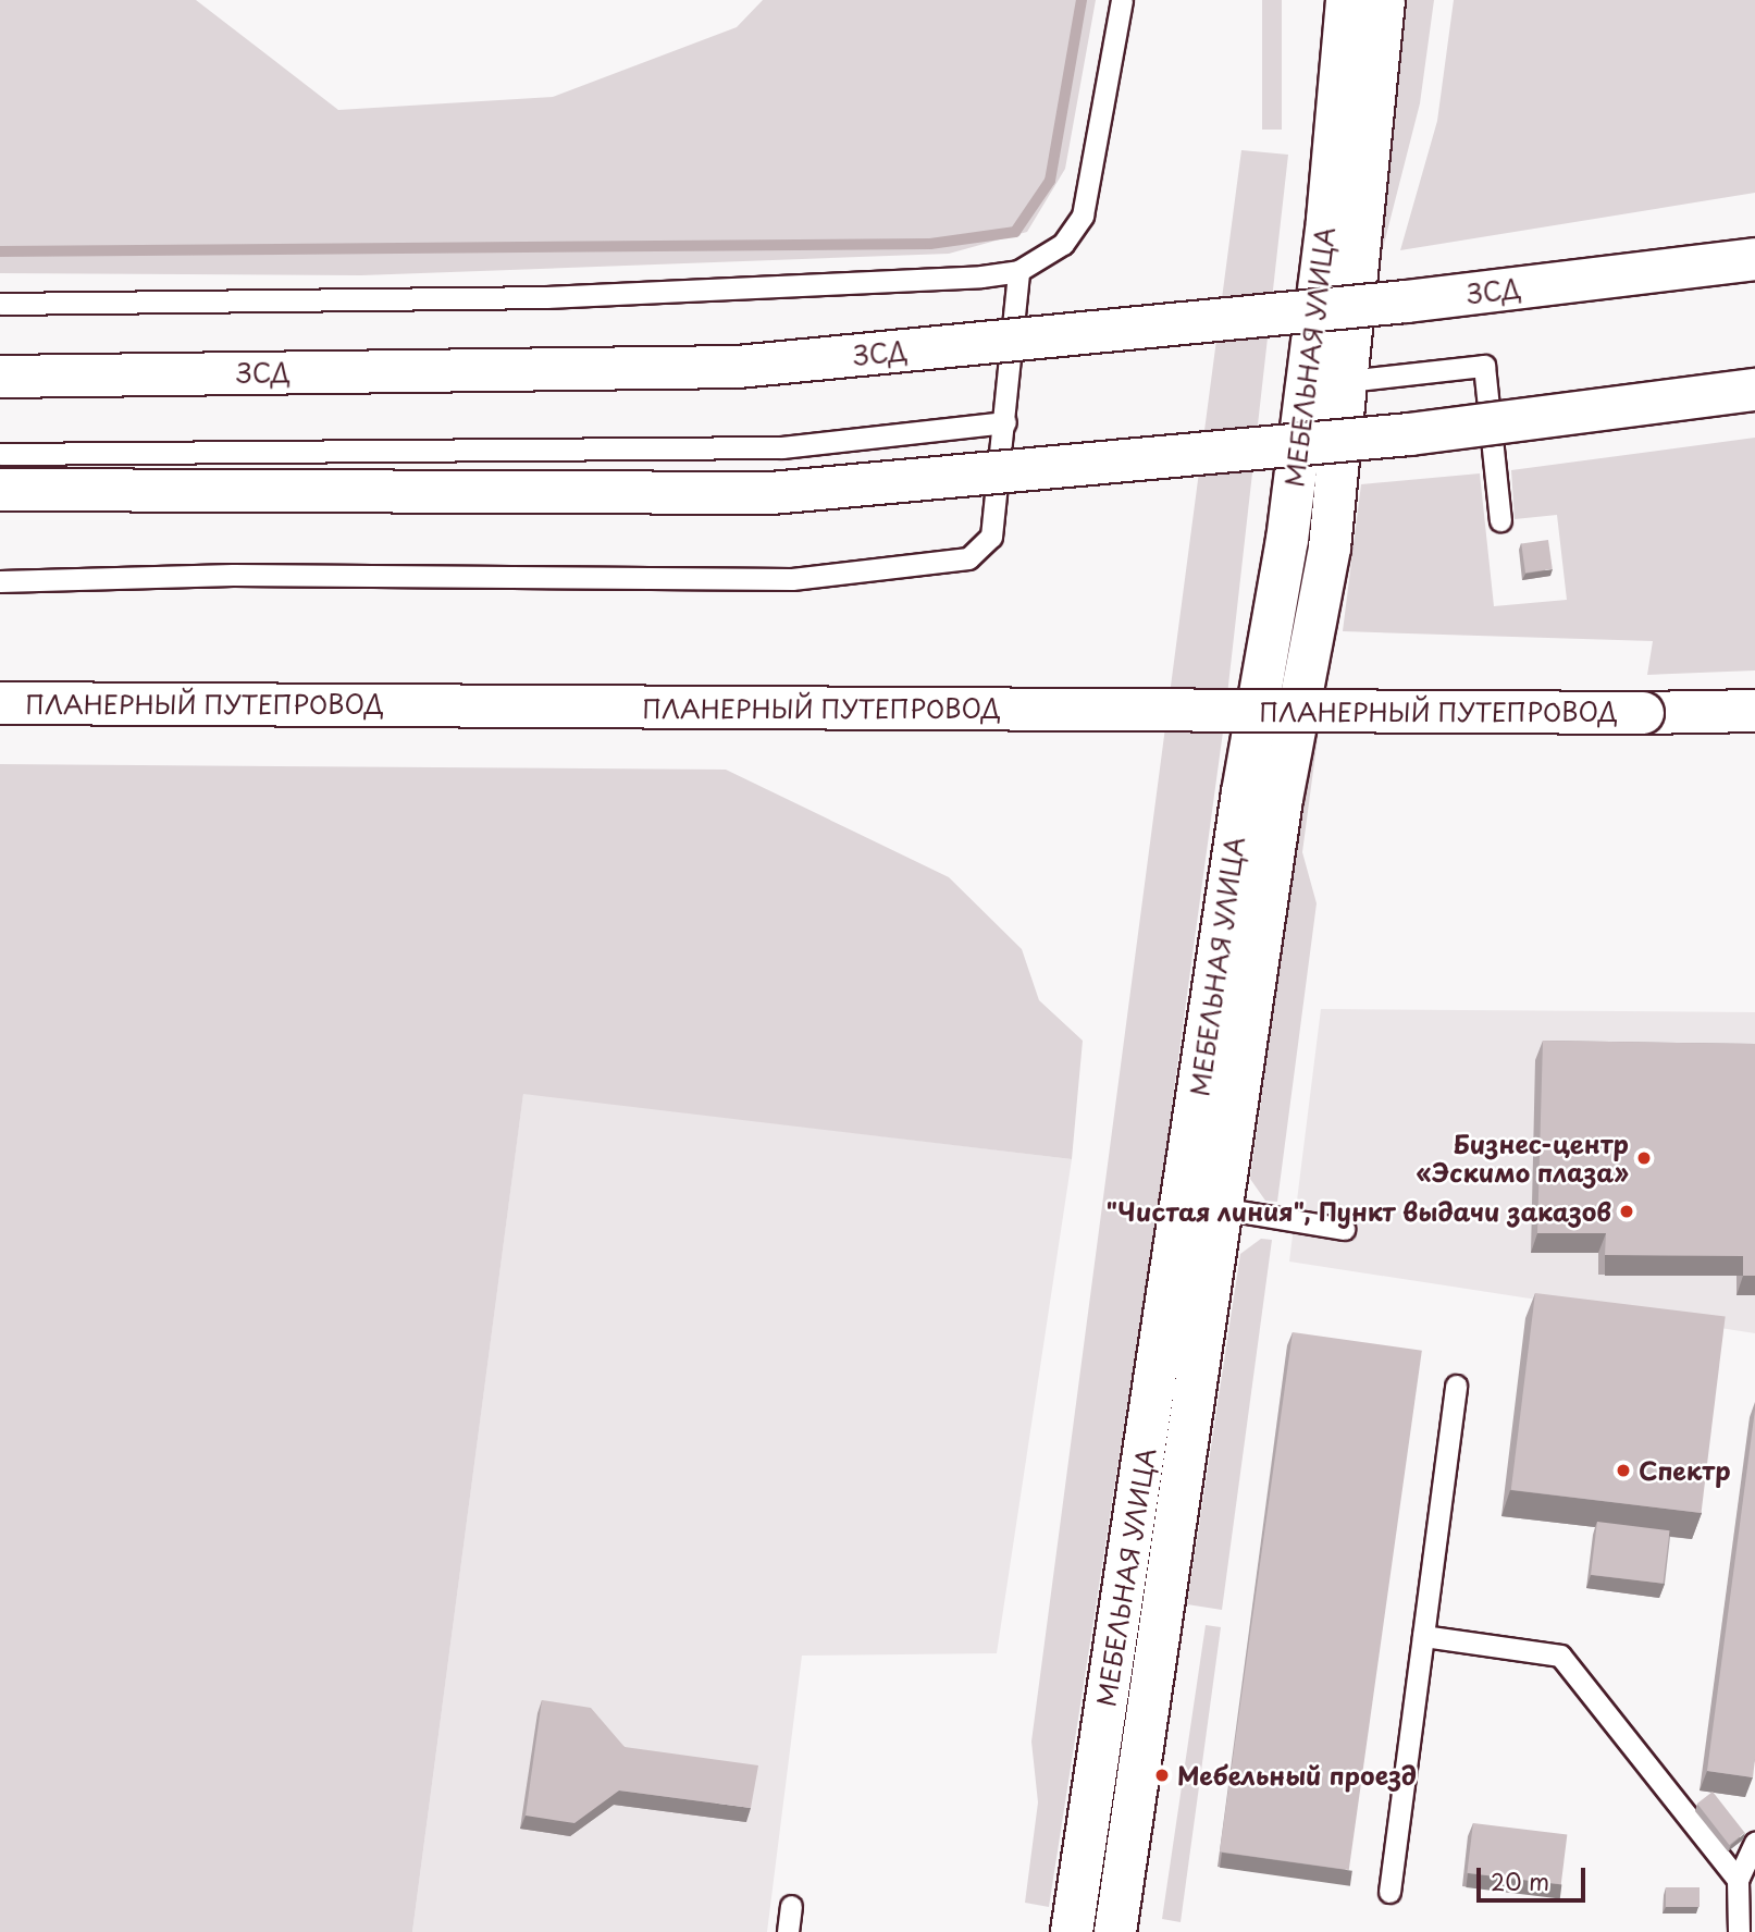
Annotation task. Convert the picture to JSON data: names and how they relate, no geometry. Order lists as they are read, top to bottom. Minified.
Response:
{"streets":{"main road":["ЗСД","МЕБЕЛЬНАЯ УЛИЦА","ПЛАНЕРНЫЙ ПУТЕПРОВОД"]},"places":["Бизнес-центр «Эскимо плаза»","\"Чистая линия\", Пункт выдачи заказов","Спектр","Мебельный проезд"],"scale_bar":"20 m"}
